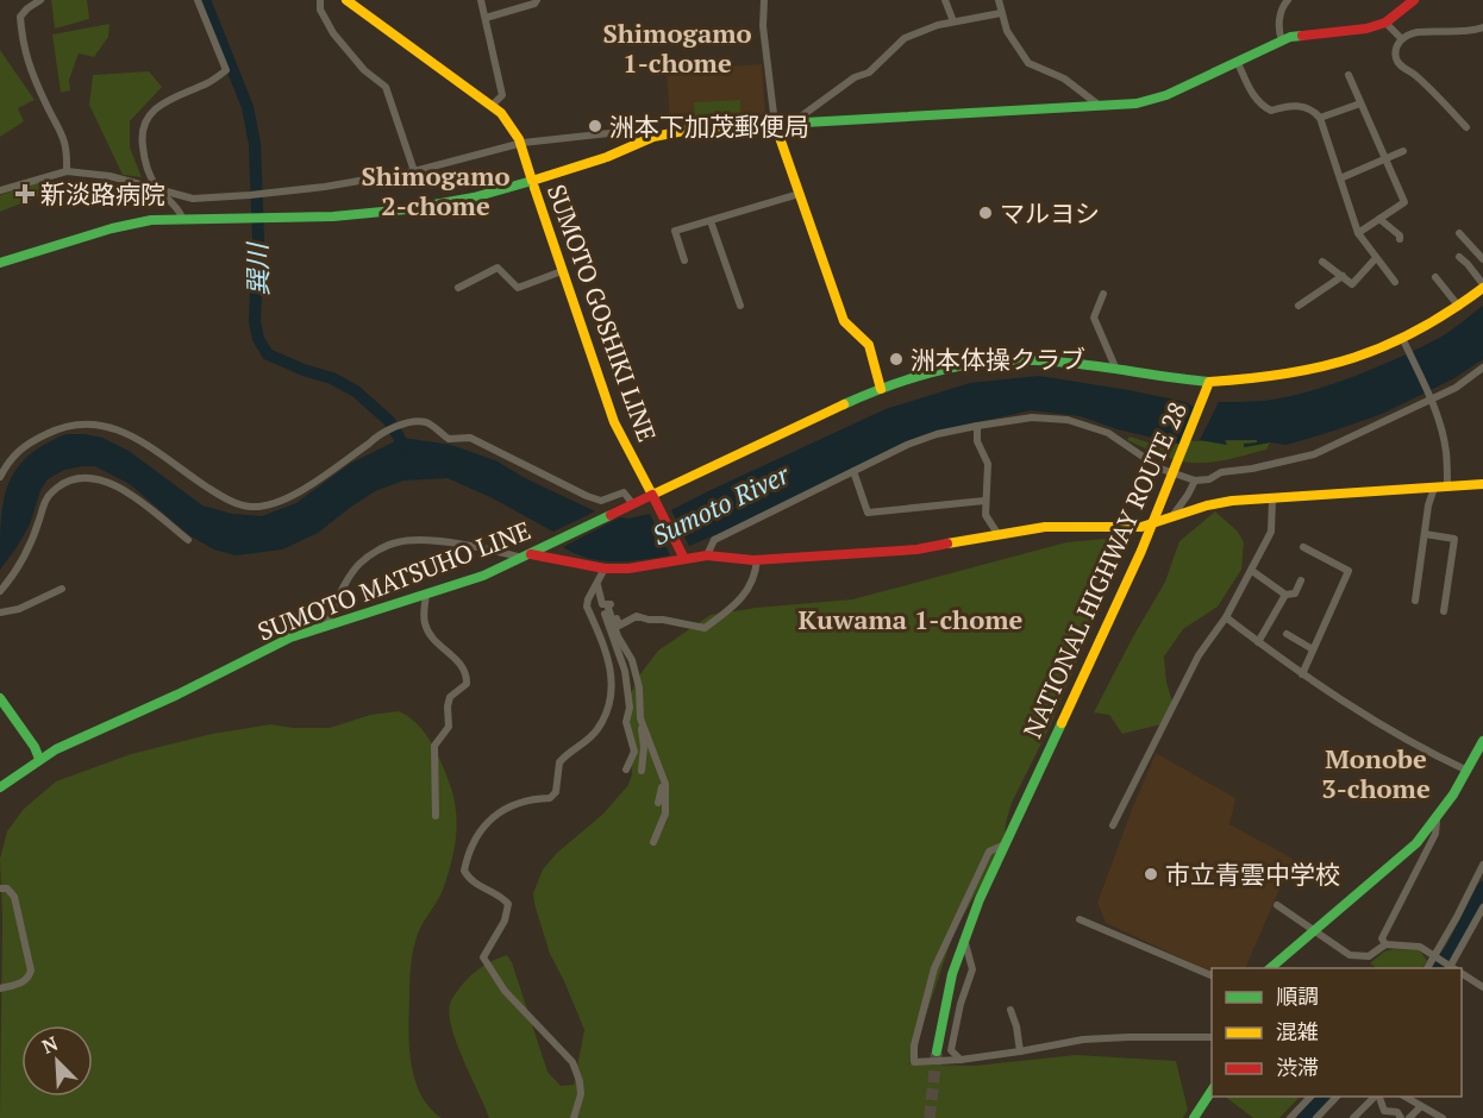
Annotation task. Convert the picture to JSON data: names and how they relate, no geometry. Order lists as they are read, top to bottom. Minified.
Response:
{"streets":{"main road":["SUMOTO GOSHIKI LINE","NATIONAL HIGHWAY ROUTE 28","SUMOTO MATSUHO LINE"]},"crossings":[["SUMOTO GOSHIKI LINE","SUMOTO MATSUHO LINE"]],"districts":["Shimogamo 1-chome","Shimogamo 2-chome","Kuwama 1-chome","Monobe 3-chome"],"water":["巽川","Sumoto River"],"places":{"other":["洲本下加茂郵便局","マルヨシ","洲本体操クラブ","市立青雲中学校"],"health":["新淡路病院"]},"legend":["順調","混雑","渋滞"],"north":"top left"}
